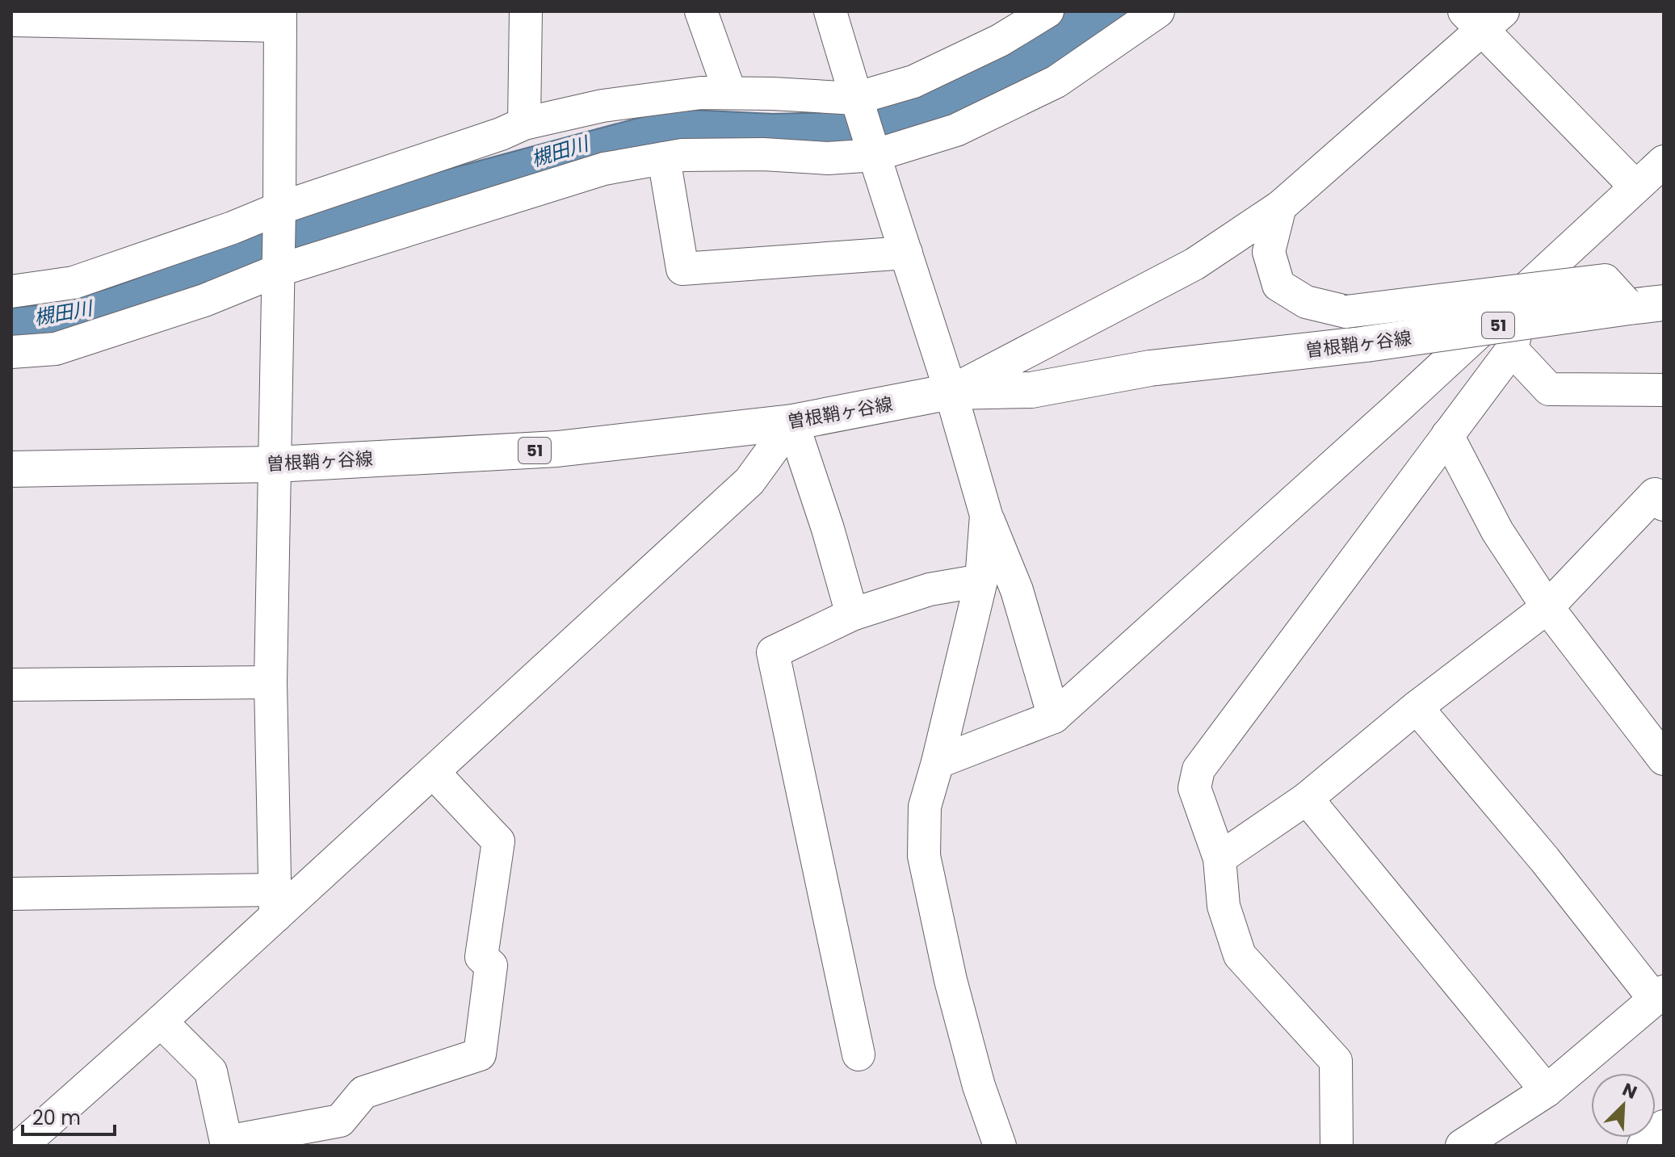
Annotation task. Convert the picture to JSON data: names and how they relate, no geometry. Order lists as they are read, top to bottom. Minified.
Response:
{"streets":{"main road":["51","曽根鞘ヶ谷線"]},"water":["槻田川"],"scale_bar":"20 m","north":"top right"}
